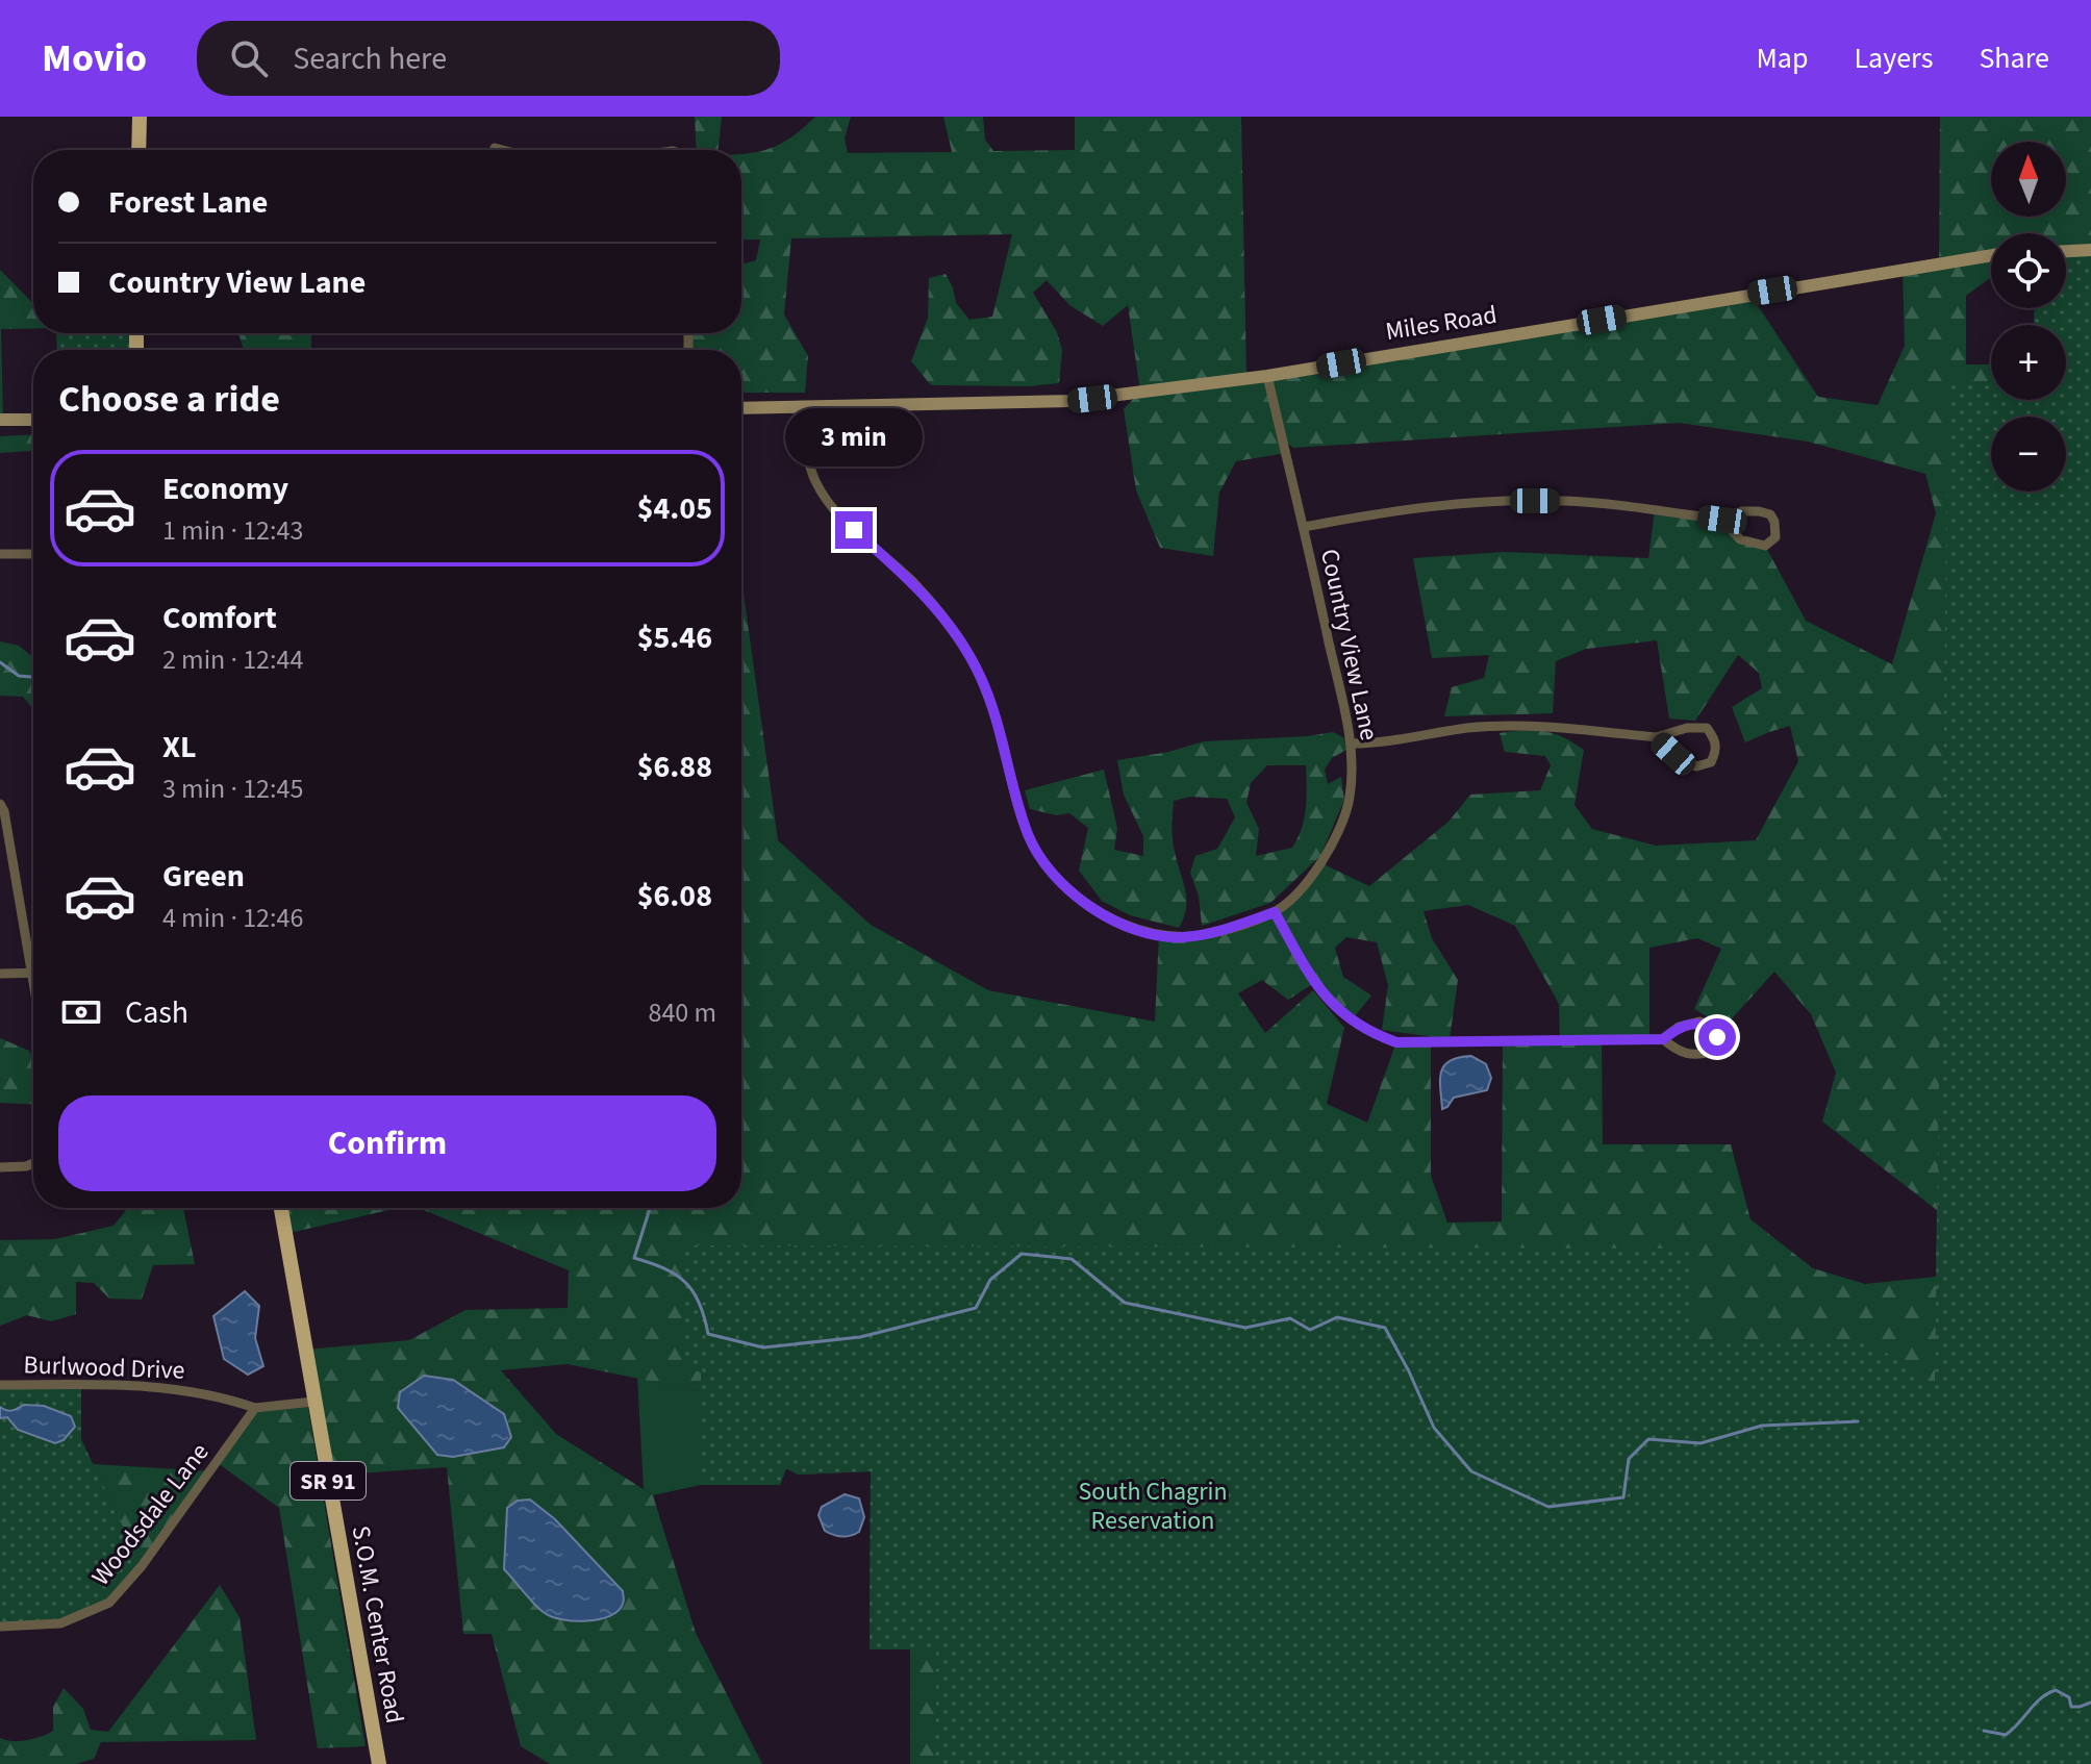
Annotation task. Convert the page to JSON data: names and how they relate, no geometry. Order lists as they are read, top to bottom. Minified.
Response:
{"streets":{"main road":["Miles Road","SR 91","S.O.M. Center Road"],"street":["Country View Lane","Burlwood Drive","Woodsdale Lane"]},"crossings":[["Miles Road","Country View Lane"],["Burlwood Drive","Woodsdale Lane"]],"parks":["South Chagrin Reservation"],"north":"top","page":{"header":"Movio","search":"Search here","nav":["Map","Layers","Share"],"map_buttons":["+","−"],"banner":["Forest Lane","Country View Lane"],"heading":"Choose a ride","bubble":"3 min","list":[{"name":"Economy","note":"1 min · 12:43","value":"$4.05"},{"name":"Comfort","note":"2 min · 12:44","value":"$5.46"},{"name":"XL","note":"3 min · 12:45","value":"$6.88"},{"name":"Green","note":"4 min · 12:46","value":"$6.08"}],"pay":["Cash","840 m"],"buttons":"Confirm"}}
